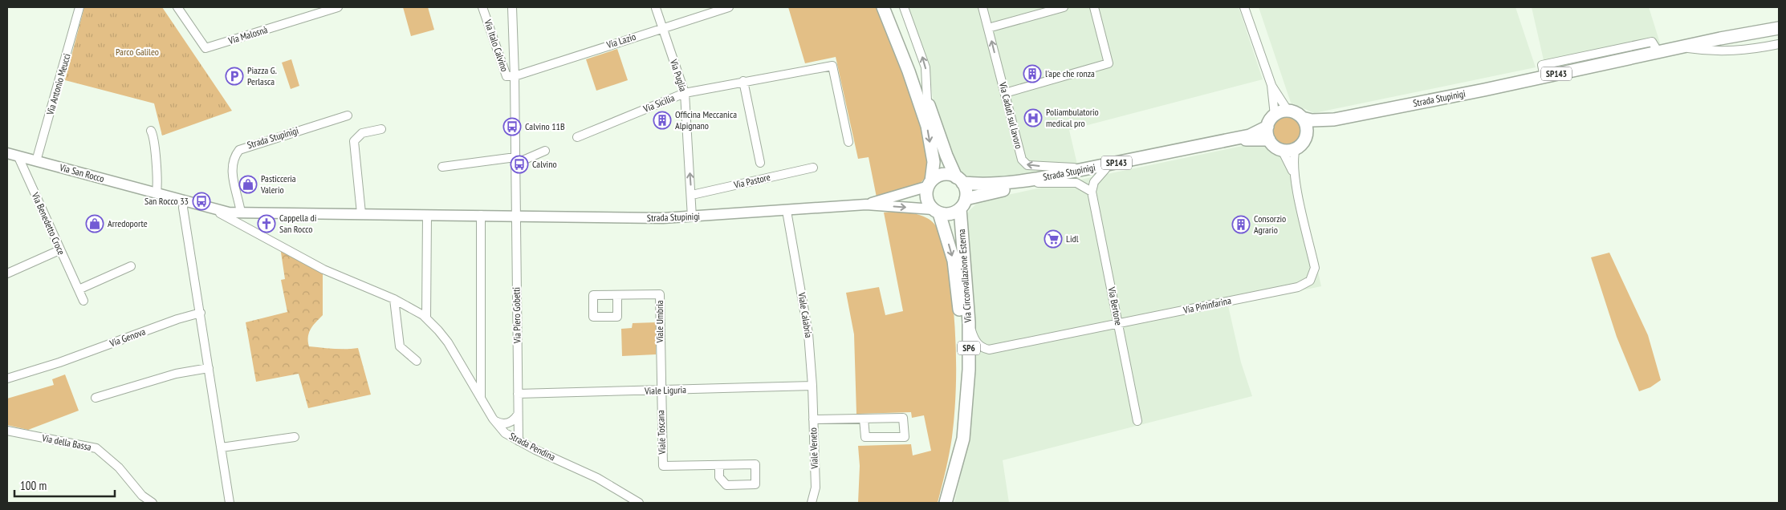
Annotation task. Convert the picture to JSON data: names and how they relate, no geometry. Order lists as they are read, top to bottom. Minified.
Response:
{"streets":{"main road":["SP143","Strada Stupinigi","Via Circonvallazione Esterna","SP6"],"street":["Via Malosnà","Via Lazio","Via Italo Calvino","Via Puglia","Via Antonio Meucci","Via Sicilia","Via Caduti sul lavoro","Via San Rocco","Via Pastore","Via Benedetto Croce","Via Pininfarina","Via Bertone","Via Piero Gobetti","Viale Calabria","Viale Umbria","Via Genova","Viale Liguria","Viale Toscana","Via della Bassa","Strada Pendina","Viale Veneto"]},"crossings":[["Via Lazio","Via Italo Calvino"],["Via Lazio","Via Puglia"],["Via Italo Calvino","Strada Stupinigi"],["Via Italo Calvino","Via Piero Gobetti"],["Via Puglia","Strada Stupinigi"],["Via Puglia","Via Sicilia"],["Via Puglia","Via Pastore"],["Via Antonio Meucci","Via San Rocco"],["Strada Stupinigi","Via Caduti sul lavoro"],["Strada Stupinigi","Via San Rocco"],["Strada Stupinigi","Via Circonvallazione Esterna"],["Strada Stupinigi","Via Pininfarina"],["Strada Stupinigi","Via Piero Gobetti"],["Strada Stupinigi","Viale Calabria"],["Via San Rocco","Via Benedetto Croce"],["Via San Rocco","Strada Pendina"],["Via Circonvallazione Esterna","Via Pininfarina"],["Via Pininfarina","Via Bertone"],["Via Piero Gobetti","Viale Liguria"],["Via Piero Gobetti","Strada Pendina"],["Viale Calabria","Viale Liguria"],["Viale Calabria","Viale Veneto"],["Viale Umbria","Viale Liguria"],["Viale Umbria","Viale Toscana"],["Viale Liguria","Viale Toscana"]],"one_way":["Via Caduti sul lavoro"],"parks":["Parco Galileo"],"places":{"building":["l'ape che ronza","Officina Meccanica Alpignano","Consorzio Agrario"],"parking":["Piazza G. Perlasca"],"hospital":["Poliambulatorio medical pro"],"bus stop":["Calvino 11B","Calvino","San Rocco 33"],"shop":["Pasticceria Valerio","Arredoporte"],"church":["Cappella di San Rocco"],"supermarket":["Lidl"]},"scale_bar":"100 m"}
